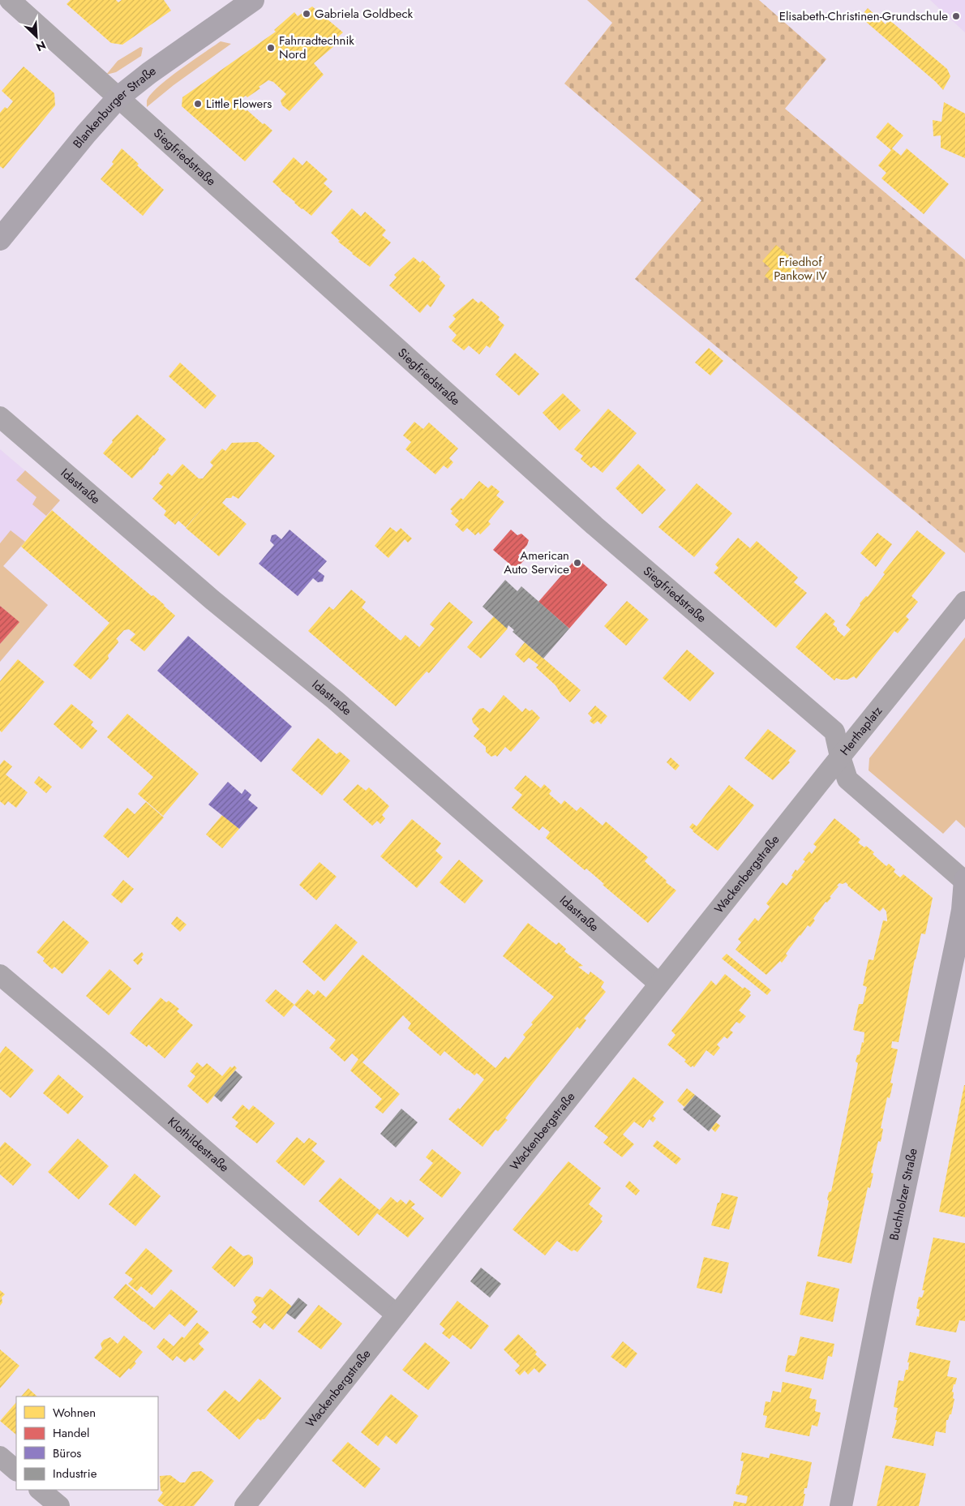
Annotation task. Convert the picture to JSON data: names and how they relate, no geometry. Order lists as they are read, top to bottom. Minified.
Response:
{"streets":{"street":["Blankenburger Straße","Siegfriedstraße","Idastraße","Herthaplatz","Wackenbergstraße","Klothildestraße","Buchholzer Straße"]},"crossings":[["Blankenburger Straße","Siegfriedstraße"],["Siegfriedstraße","Herthaplatz"],["Siegfriedstraße","Wackenbergstraße"],["Idastraße","Wackenbergstraße"],["Herthaplatz","Wackenbergstraße"],["Herthaplatz","Buchholzer Straße"],["Wackenbergstraße","Klothildestraße"]],"parks":["Friedhof Pankow IV"],"places":["Gabriela Goldbeck","Elisabeth-Christinen-Grundschule","Fahrradtechnik Nord","Little Flowers","American Auto Service"],"legend":["Wohnen","Handel","Büros","Industrie"],"north":"bottom right"}
